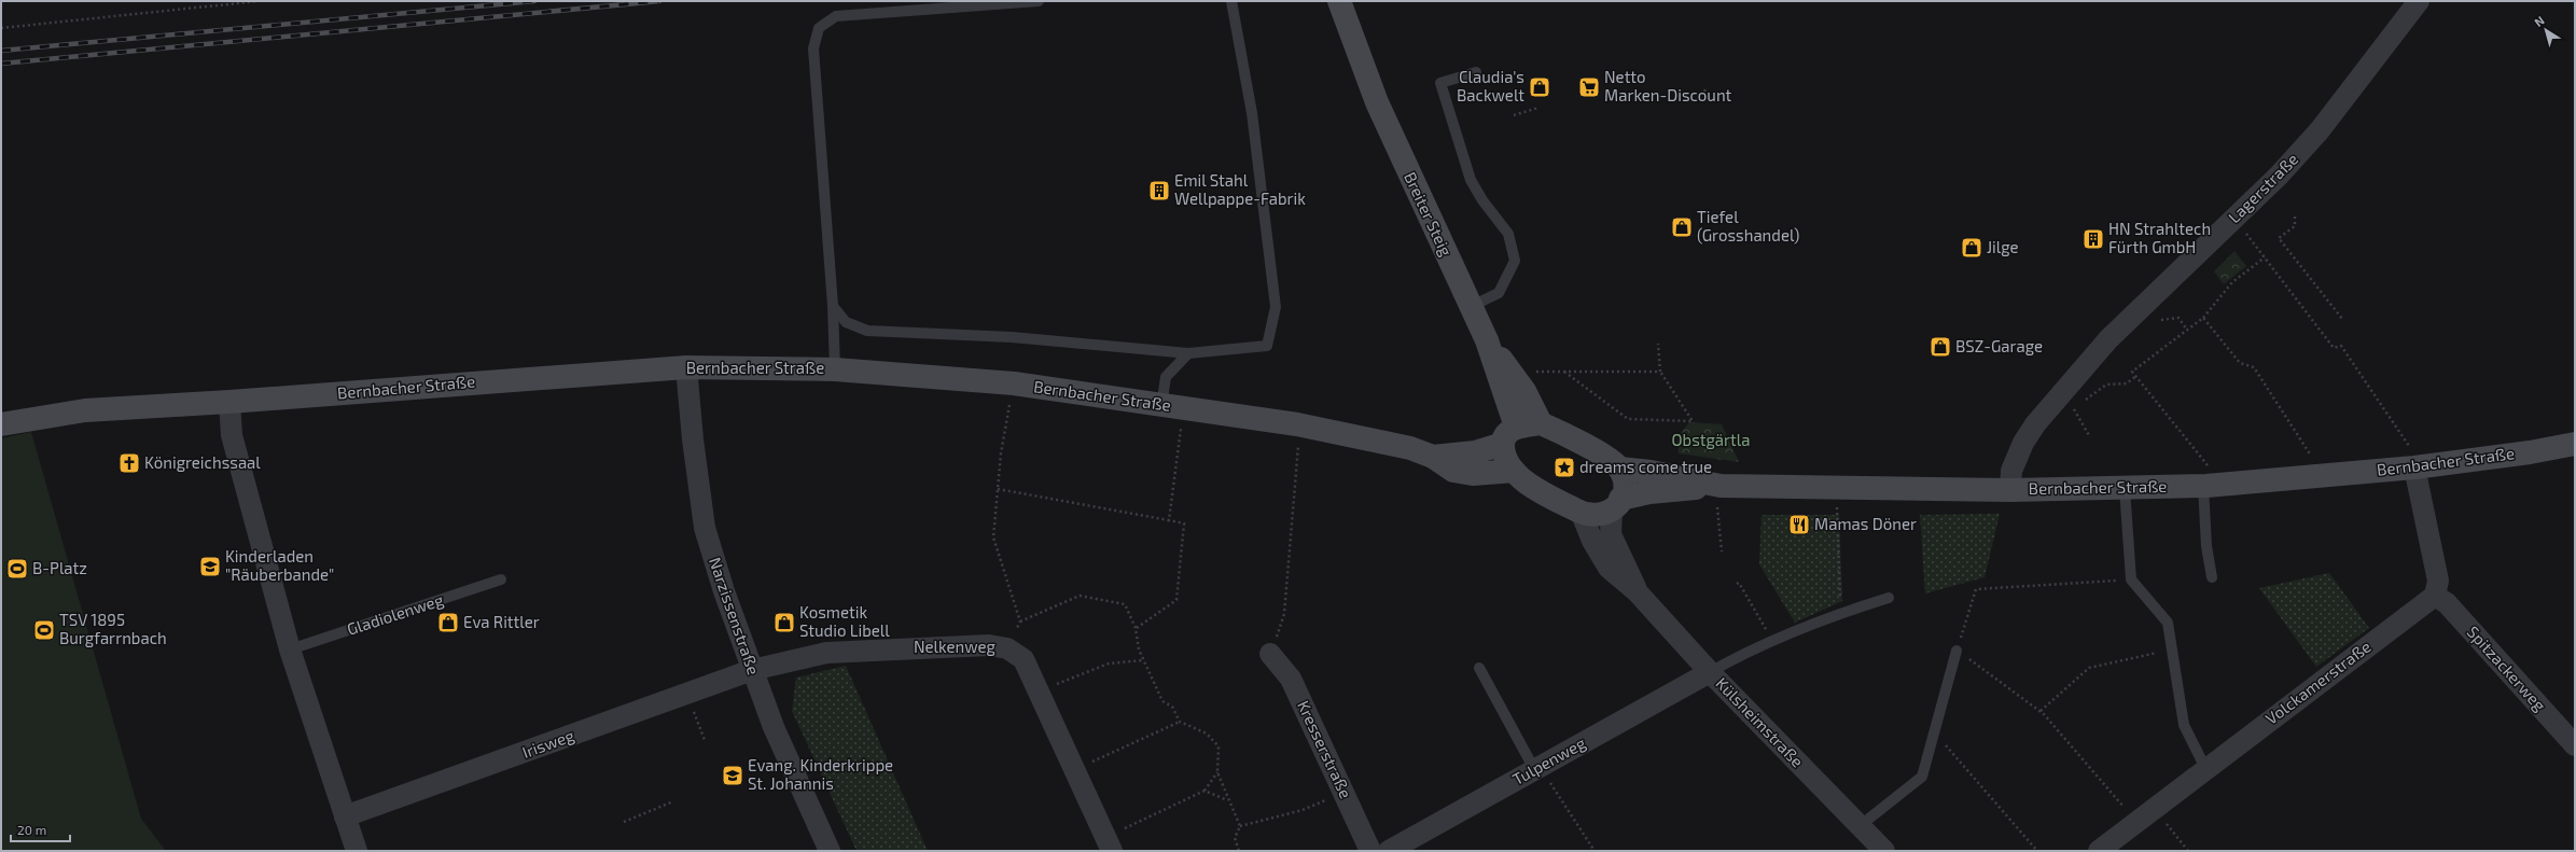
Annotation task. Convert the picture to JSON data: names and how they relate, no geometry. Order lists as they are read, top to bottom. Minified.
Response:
{"streets":{"street":["Lagerstraße","Breiter Steig","Bernbacher Straße","Narzissenstraße","Nelkenweg","Spitzackerweg","Volckamerstraße","Külsheimstraße","Irisweg","Kresserstraße","Tulpenweg"],"lane":["Gladiolenweg"]},"crossings":[["Lagerstraße","Bernbacher Straße"],["Breiter Steig","Bernbacher Straße"],["Bernbacher Straße","Narzissenstraße"],["Narzissenstraße","Nelkenweg"],["Narzissenstraße","Irisweg"],["Nelkenweg","Irisweg"],["Spitzackerweg","Volckamerstraße"],["Külsheimstraße","Tulpenweg"]],"parks":["Obstgärtla"],"places":{"shop":["Claudia's Backwelt","Tiefel (Grosshandel)","Jilge","BSZ-Garage","Eva Rittler","Kosmetik Studio Libell"],"supermarket":["Netto Marken-Discount"],"building":["Emil Stahl Wellpappe-Fabrik","HN Strahltech Fürth GmbH"],"church":["Königreichssaal"],"place":["dreams come true"],"restaurant":["Mamas Döner"],"school or university":["Kinderladen \"Räuberbande\"","Evang. Kinderkrippe St. Johannis"],"sports":["B-Platz","TSV 1895 Burgfarrnbach"]},"scale_bar":"20 m","north":"top left"}
